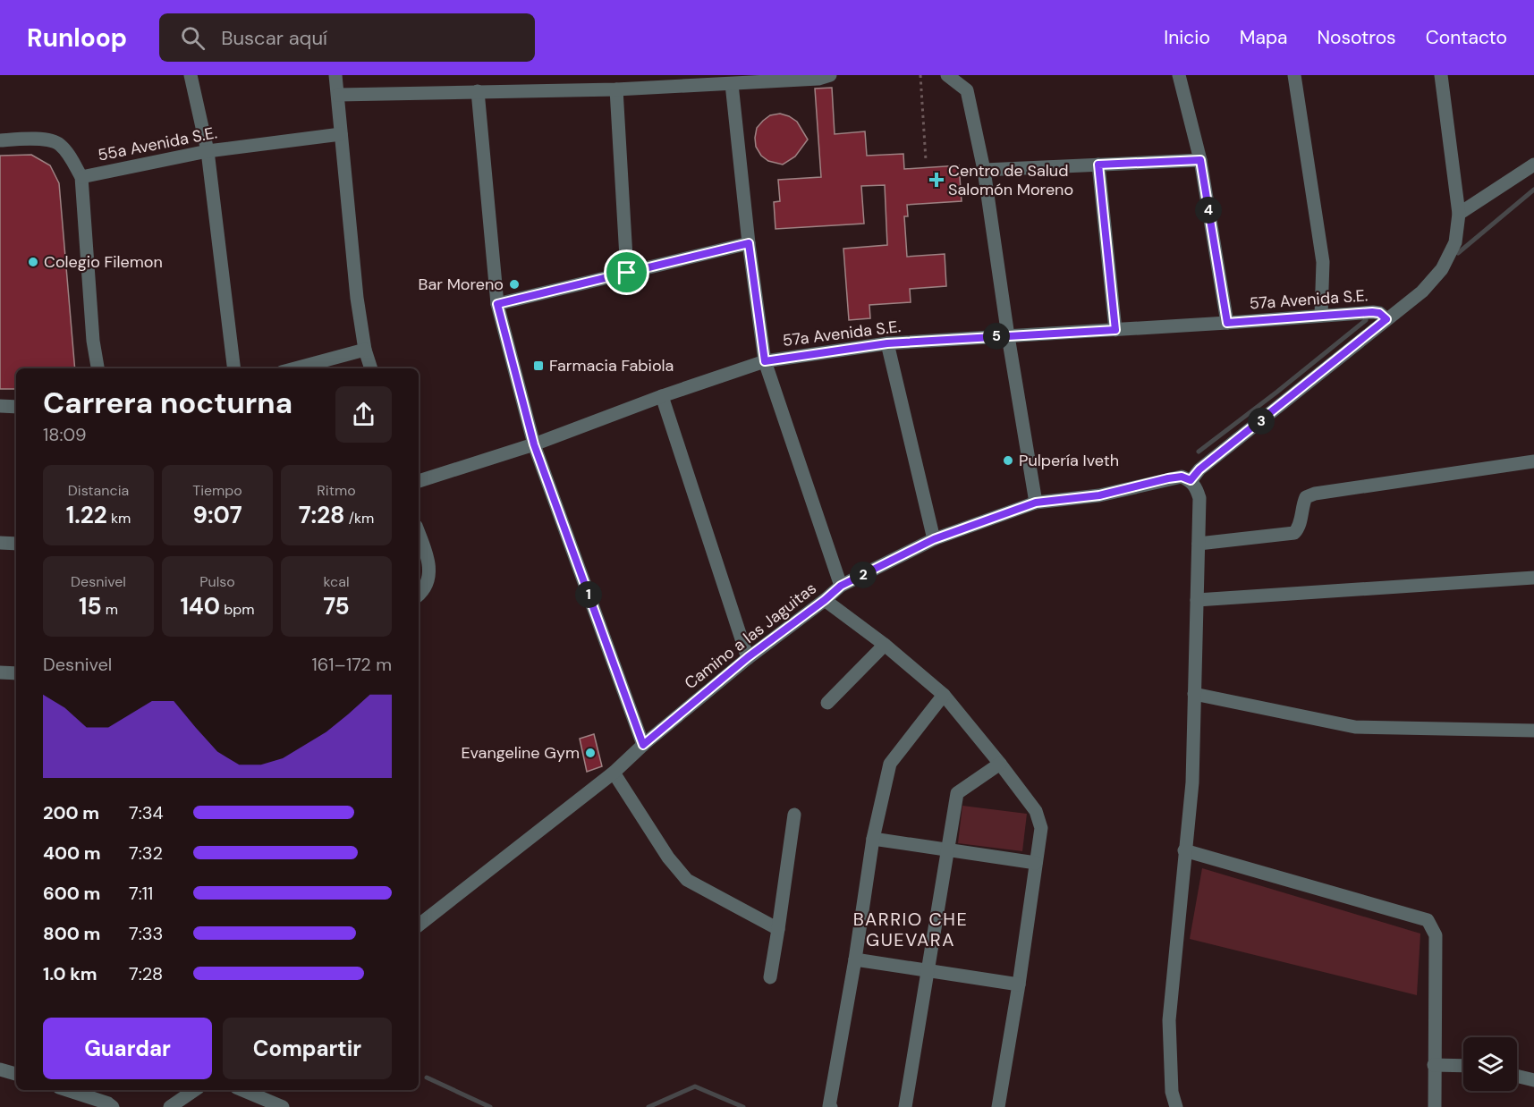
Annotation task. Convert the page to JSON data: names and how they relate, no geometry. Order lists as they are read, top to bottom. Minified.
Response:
{"streets":{"street":["55a Avenida S.E.","57a Avenida S.E.","Camino a las Jaguitas"]},"districts":["BARRIO CHE GUEVARA"],"places":{"health":["Centro de Salud Salomón Moreno"],"other":["Colegio Filemon","Bar Moreno","Pulpería Iveth","Evangeline Gym"],"transit":["Farmacia Fabiola"]},"page":{"header":"Runloop","search":"Buscar aquí","nav":["Inicio","Mapa","Nosotros","Contacto"],"pins":["4","5","3","2","1"],"heading":["Carrera nocturna","18:09"],"stats":[["Distancia","1.22 km"],["Tiempo","9:07"],["Ritmo","7:28 /km"],["Desnivel","15 m"],["Pulso","140 bpm"],["kcal","75"]],"chart":["Desnivel","161–172 m"],"list":[{"name":"200 m","note":"7:34"},{"name":"400 m","note":"7:32"},{"name":"600 m","note":"7:11"},{"name":"800 m","note":"7:33"},{"name":"1.0 km","note":"7:28"}],"buttons":["Guardar","Compartir"]}}
